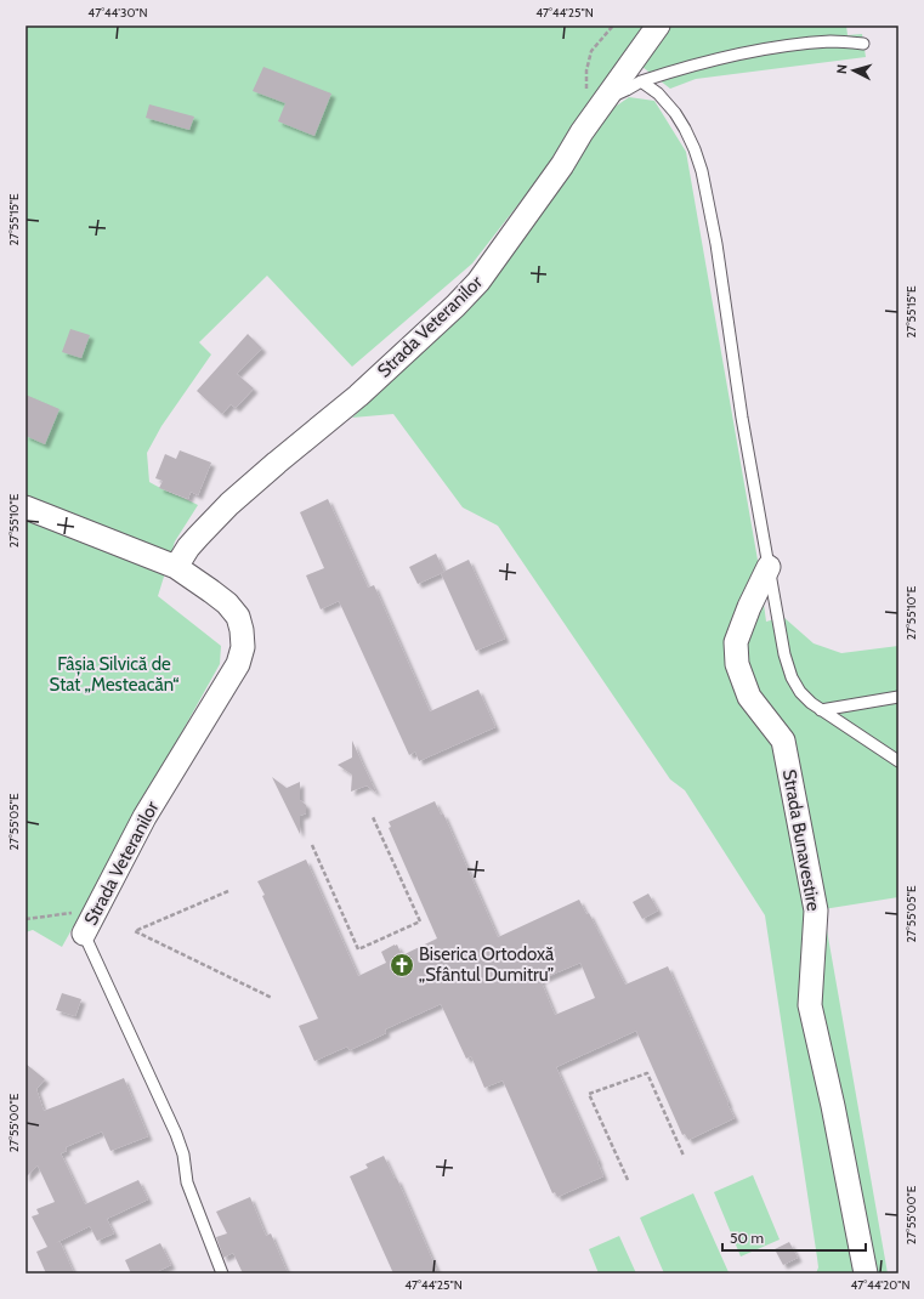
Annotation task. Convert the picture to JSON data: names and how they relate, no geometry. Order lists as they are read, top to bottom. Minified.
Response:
{"streets":{"street":["Strada Veteranilor","Strada Bunavestire"]},"parks":["Fâșia Silvică de Stat „Mesteacăn“"],"places":{"church":["Biserica Ortodoxă „Sfântul Dumitru”"]},"scale_bar":"50 m","north":"left","coordinates":["47°44'30\"N","47°44'25\"N","27°55'15\"E","27°55'10\"E","27°55'05\"E","27°55'00\"E","47°44'20\"N"]}
